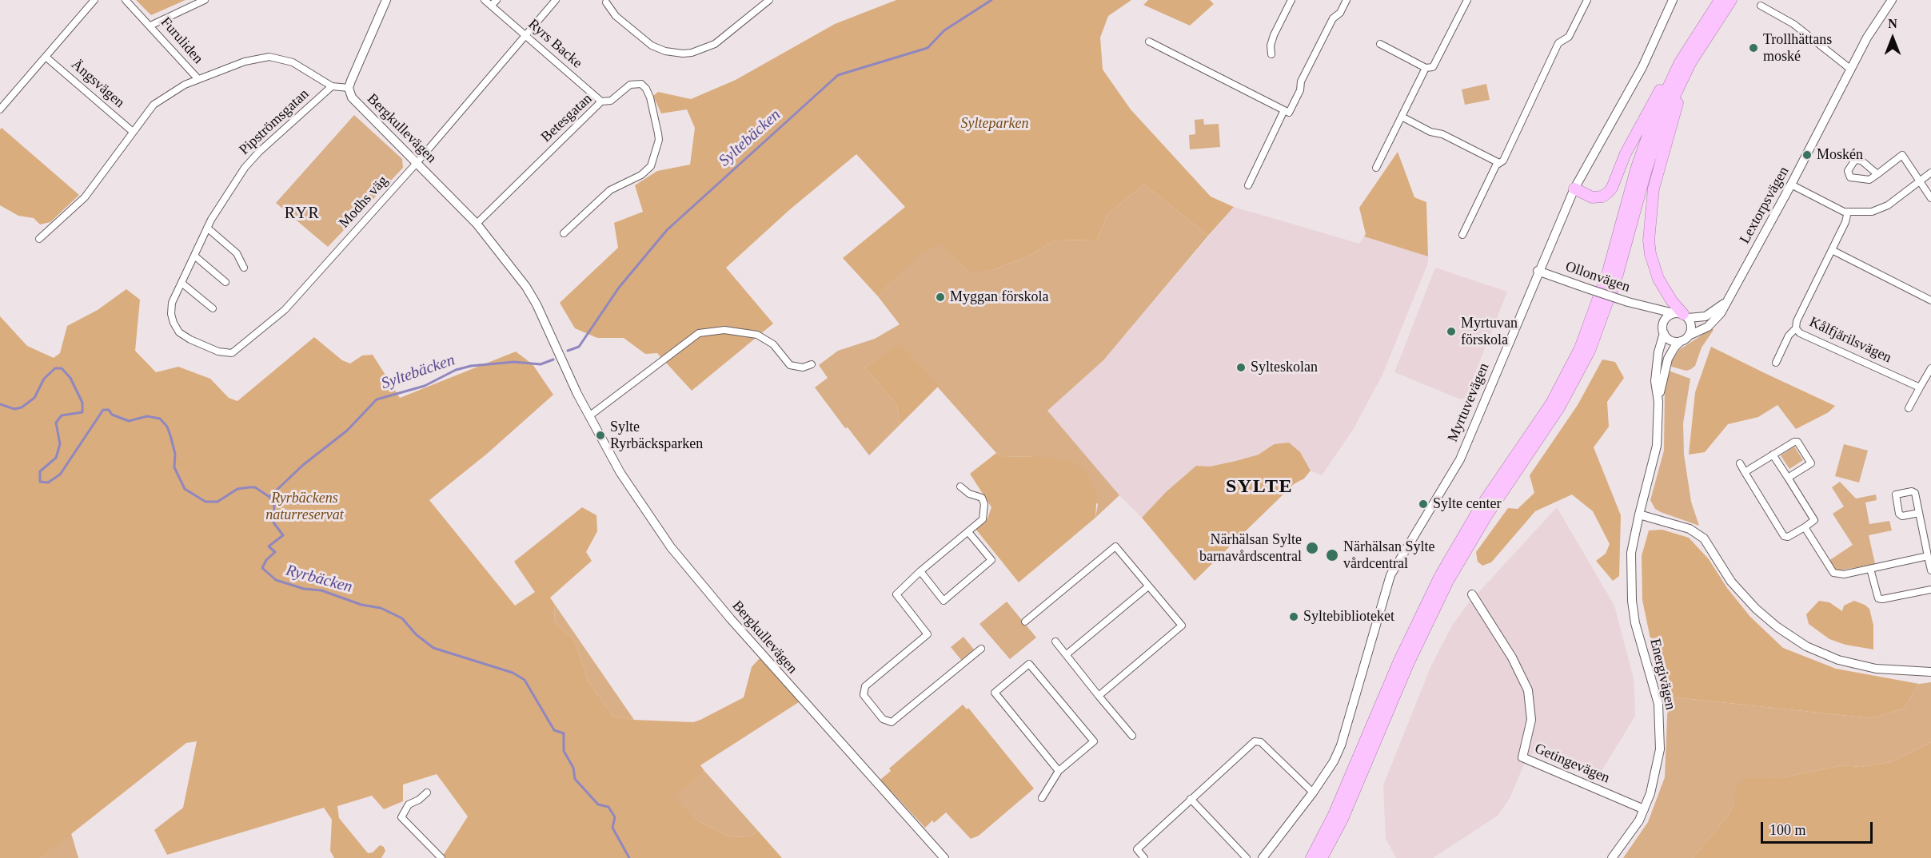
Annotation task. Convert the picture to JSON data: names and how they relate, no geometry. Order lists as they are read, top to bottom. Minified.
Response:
{"streets":{"street":["Furuliden","Ryrs Backe","Ängsvägen","Betesgatan","Pipströmsgatan","Bergkullevägen","Modhs väg","Lextorpsvägen","Ollonvägen","Kålfjärilsvägen","Myrtuvevägen","Energivägen","Getingevägen"]},"crossings":[["Furuliden","Bergkullevägen"],["Ryrs Backe","Betesgatan"],["Ryrs Backe","Modhs väg"],["Ängsvägen","Bergkullevägen"],["Betesgatan","Bergkullevägen"],["Pipströmsgatan","Bergkullevägen"],["Pipströmsgatan","Modhs väg"],["Bergkullevägen","Modhs väg"],["Lextorpsvägen","Ollonvägen"],["Ollonvägen","Myrtuvevägen"],["Energivägen","Getingevägen"]],"districts":["RYR","SYLTE"],"water":["Syltebäcken","Ryrbäcken"],"parks":["Sylteparken","Ryrbäckens naturreservat"],"places":["Trollhättans moské","Moskén","Myggan förskola","Myrtuvan förskola","Sylteskolan","Sylte Ryrbäcksparken","Sylte center","Närhälsan Sylte barnavårdscentral","Närhälsan Sylte vårdcentral","Syltebiblioteket"],"scale_bar":"100 m","north":"top"}
